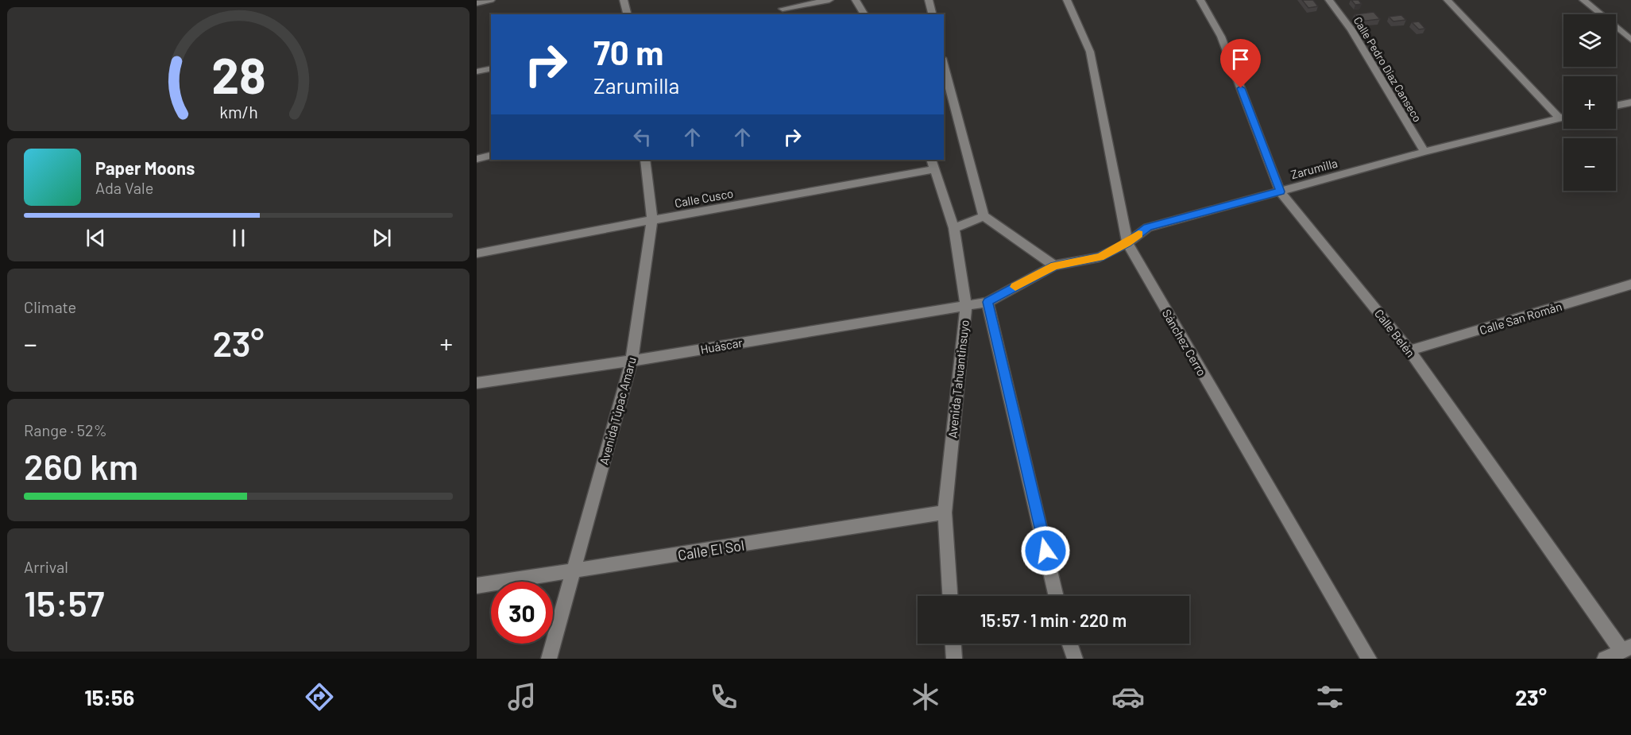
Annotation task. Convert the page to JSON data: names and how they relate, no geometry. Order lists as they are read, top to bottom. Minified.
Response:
{"streets":{"street":["Calle Pedro Diaz Canseco","Zarumilla","Calle Cusco","Calle San Román","Calle Belén","Sánchez Cerro","Huáscar","Avenida Tahuantinsuyo","Avenida Túpac Amaru","Calle El Sol"]},"crossings":[["Calle Pedro Diaz Canseco","Zarumilla"],["Zarumilla","Calle Belén"],["Zarumilla","Sánchez Cerro"],["Zarumilla","Huáscar"],["Zarumilla","Avenida Tahuantinsuyo"],["Calle Cusco","Avenida Tahuantinsuyo"],["Calle Cusco","Avenida Túpac Amaru"],["Calle San Román","Calle Belén"],["Huáscar","Avenida Tahuantinsuyo"],["Huáscar","Avenida Túpac Amaru"],["Avenida Tahuantinsuyo","Calle El Sol"],["Avenida Túpac Amaru","Calle El Sol"]],"page":{"map_buttons":["+","−"],"turn":["70 m","Zarumilla"],"song":["Paper Moons","Ada Vale"],"tile":["Climate",["Range · 52%","260 km"],["Arrival","15:57"]],"heat":["−","23°","+"],"limit":"30","trip":"15:57 · 1 min · 220 m","tabs":["15:56","23°"],"gauge":["28","km/h"]}}
